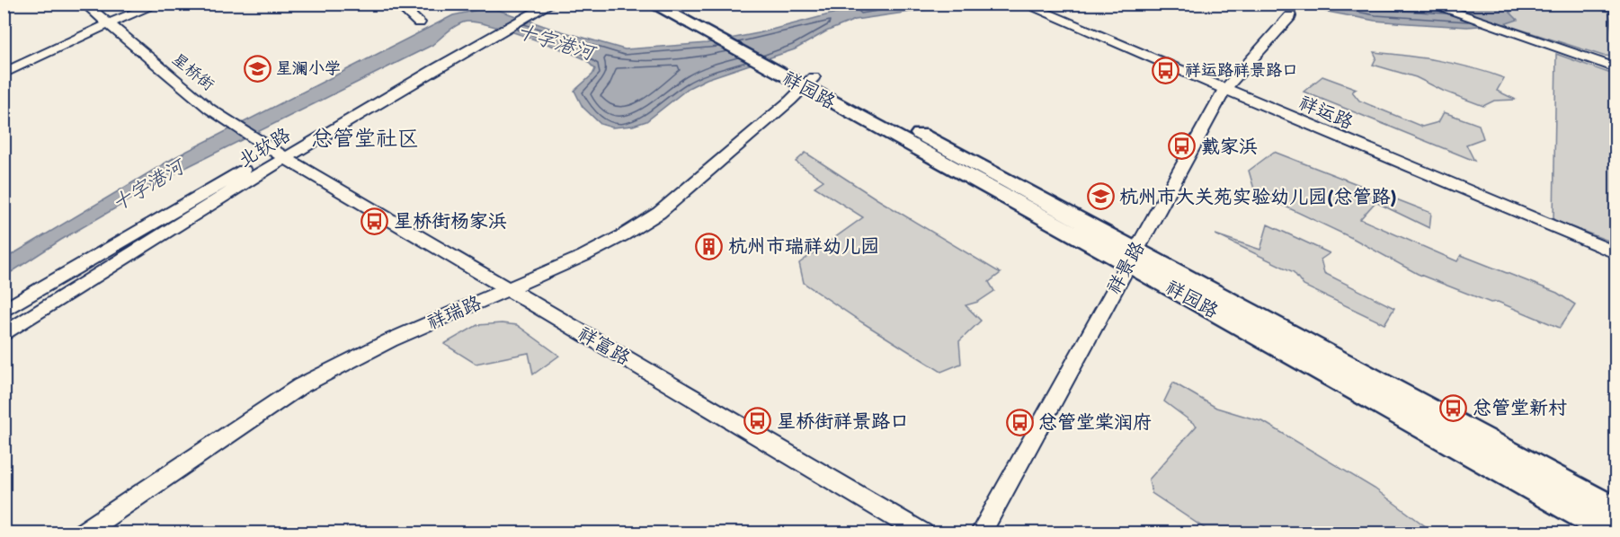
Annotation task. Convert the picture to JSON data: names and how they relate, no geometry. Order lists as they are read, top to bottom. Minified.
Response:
{"streets":{"main road":["祥园路"],"street":["星桥街","祥运路","北软路","祥景路","祥瑞路","祥富路"]},"crossings":[["星桥街","北软路"],["星桥街","祥富路"],["祥园路","祥景路"],["祥园路","祥瑞路"],["祥运路","祥景路"],["北软路","祥富路"],["祥瑞路","祥富路"]],"districts":["总管堂社区"],"water":["十字港河"],"places":{"school or university":["星澜小学","杭州市大关苑实验幼儿园(总管路)"],"bus stop":["祥运路祥景路口","戴家浜","星桥街杨家浜","总管堂新村","星桥街祥景路口","总管堂棠润府"],"building":["杭州市瑞祥幼儿园"]}}
